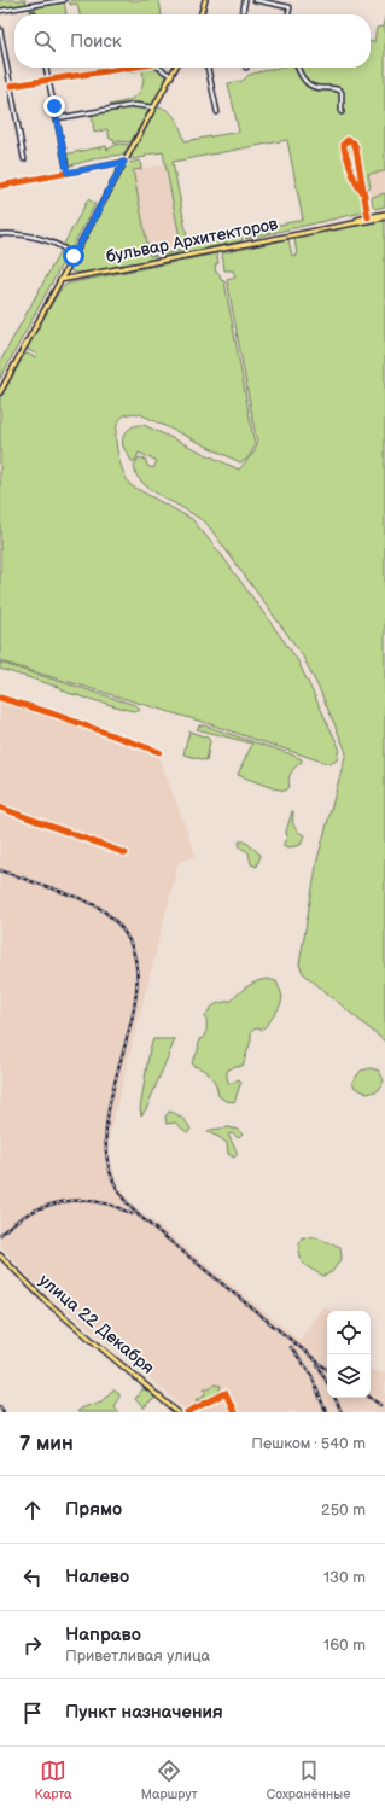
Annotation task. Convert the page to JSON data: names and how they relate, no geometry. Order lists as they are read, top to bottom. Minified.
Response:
{"streets":{"main road":["бульвар Архитекторов","улица 22 Декабря"]},"page":{"search":"Поиск","heading":["7 мин","Пешком · 540 m"],"list":[["Прямо","250 m"],["Налево","130 m"],["Направо","Приветливая улица","160 m"],"Пункт назначения"],"nav":["Карта","Маршрут","Сохранённые"]}}
